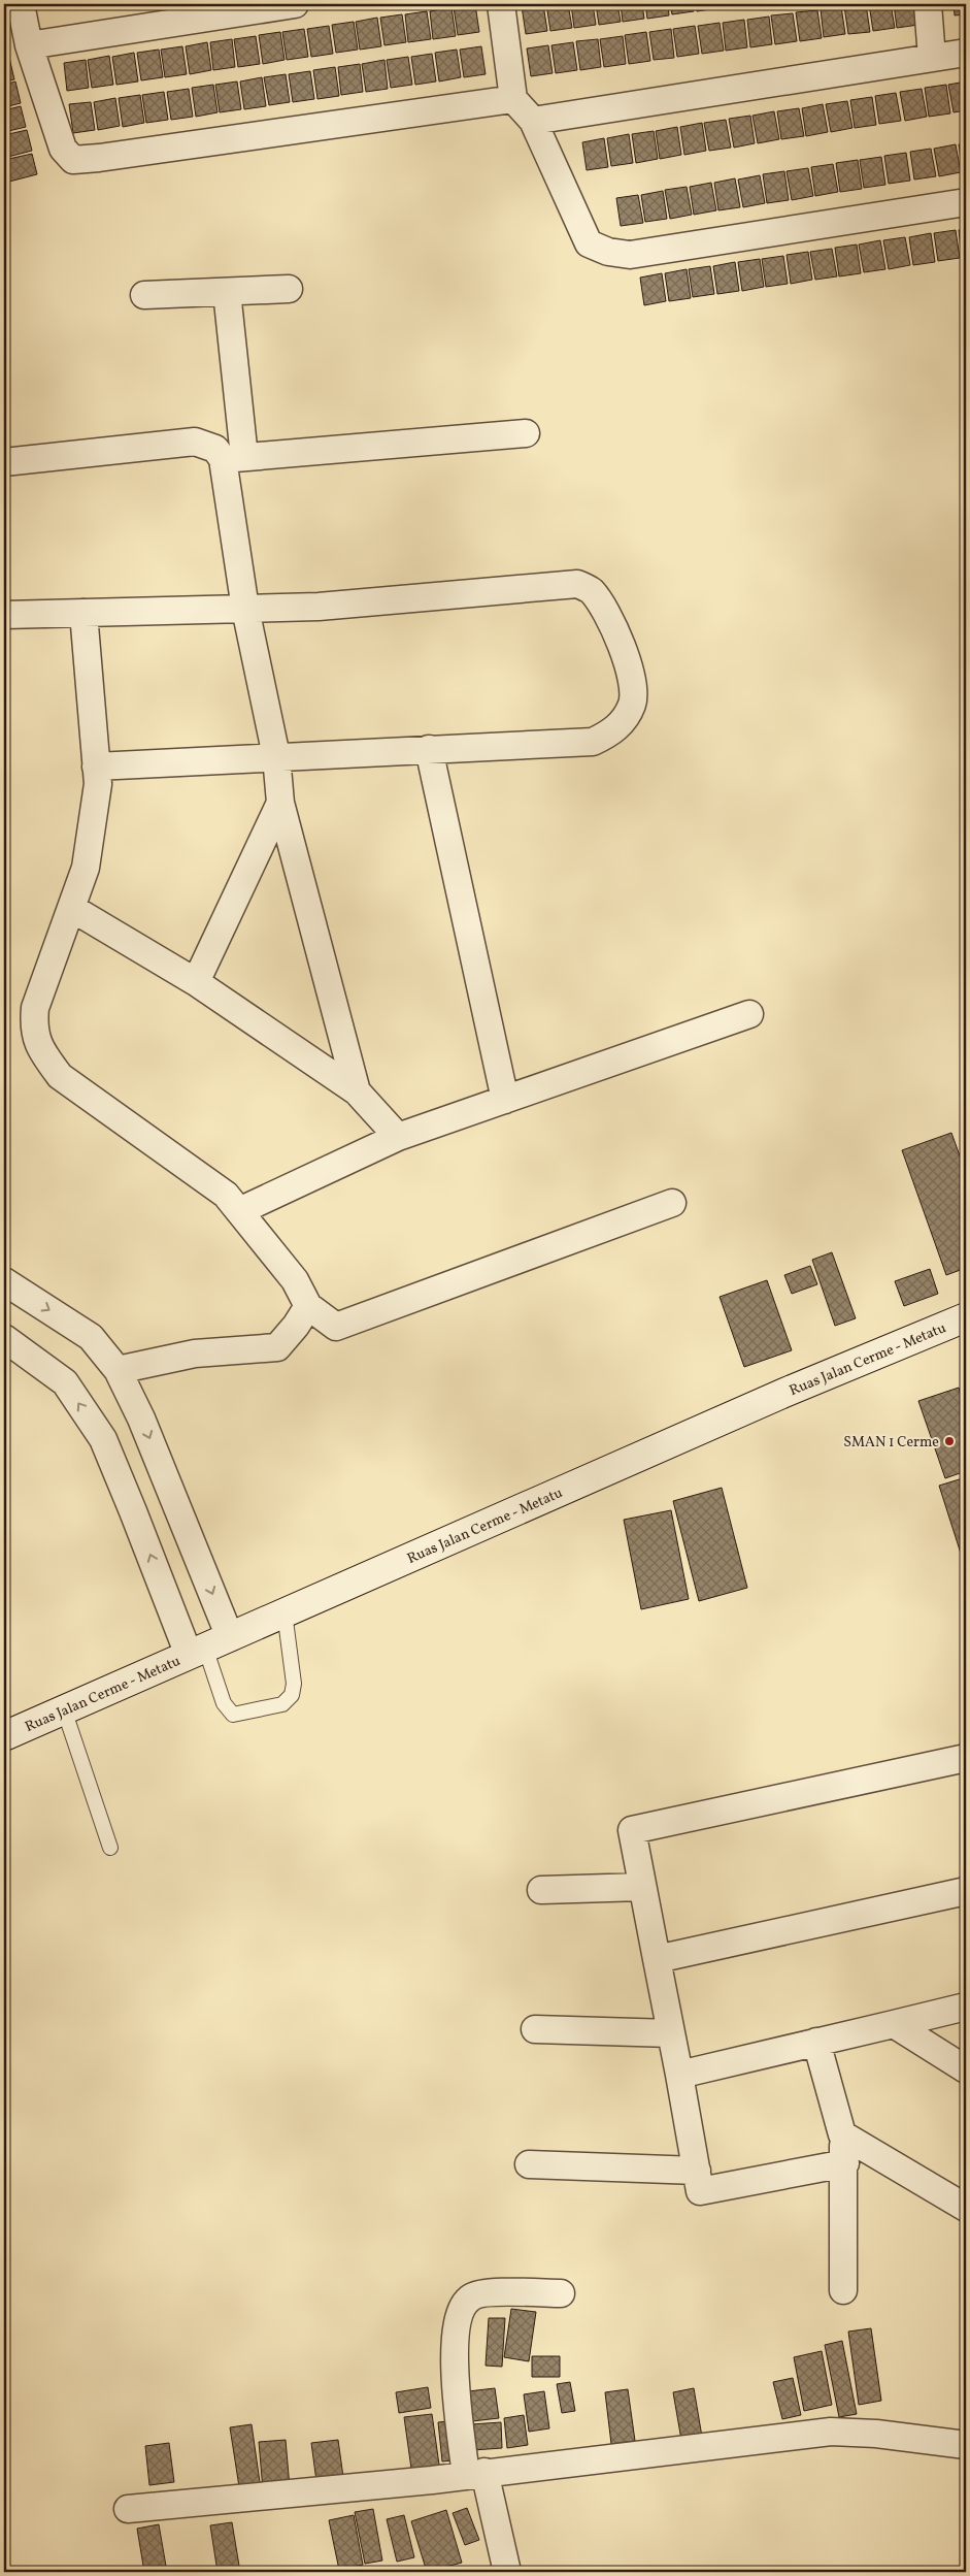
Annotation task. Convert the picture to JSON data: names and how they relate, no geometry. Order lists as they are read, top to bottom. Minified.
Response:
{"streets":{"main road":["Ruas Jalan Cerme - Metatu"]},"places":["SMAN 1 Cerme"]}
